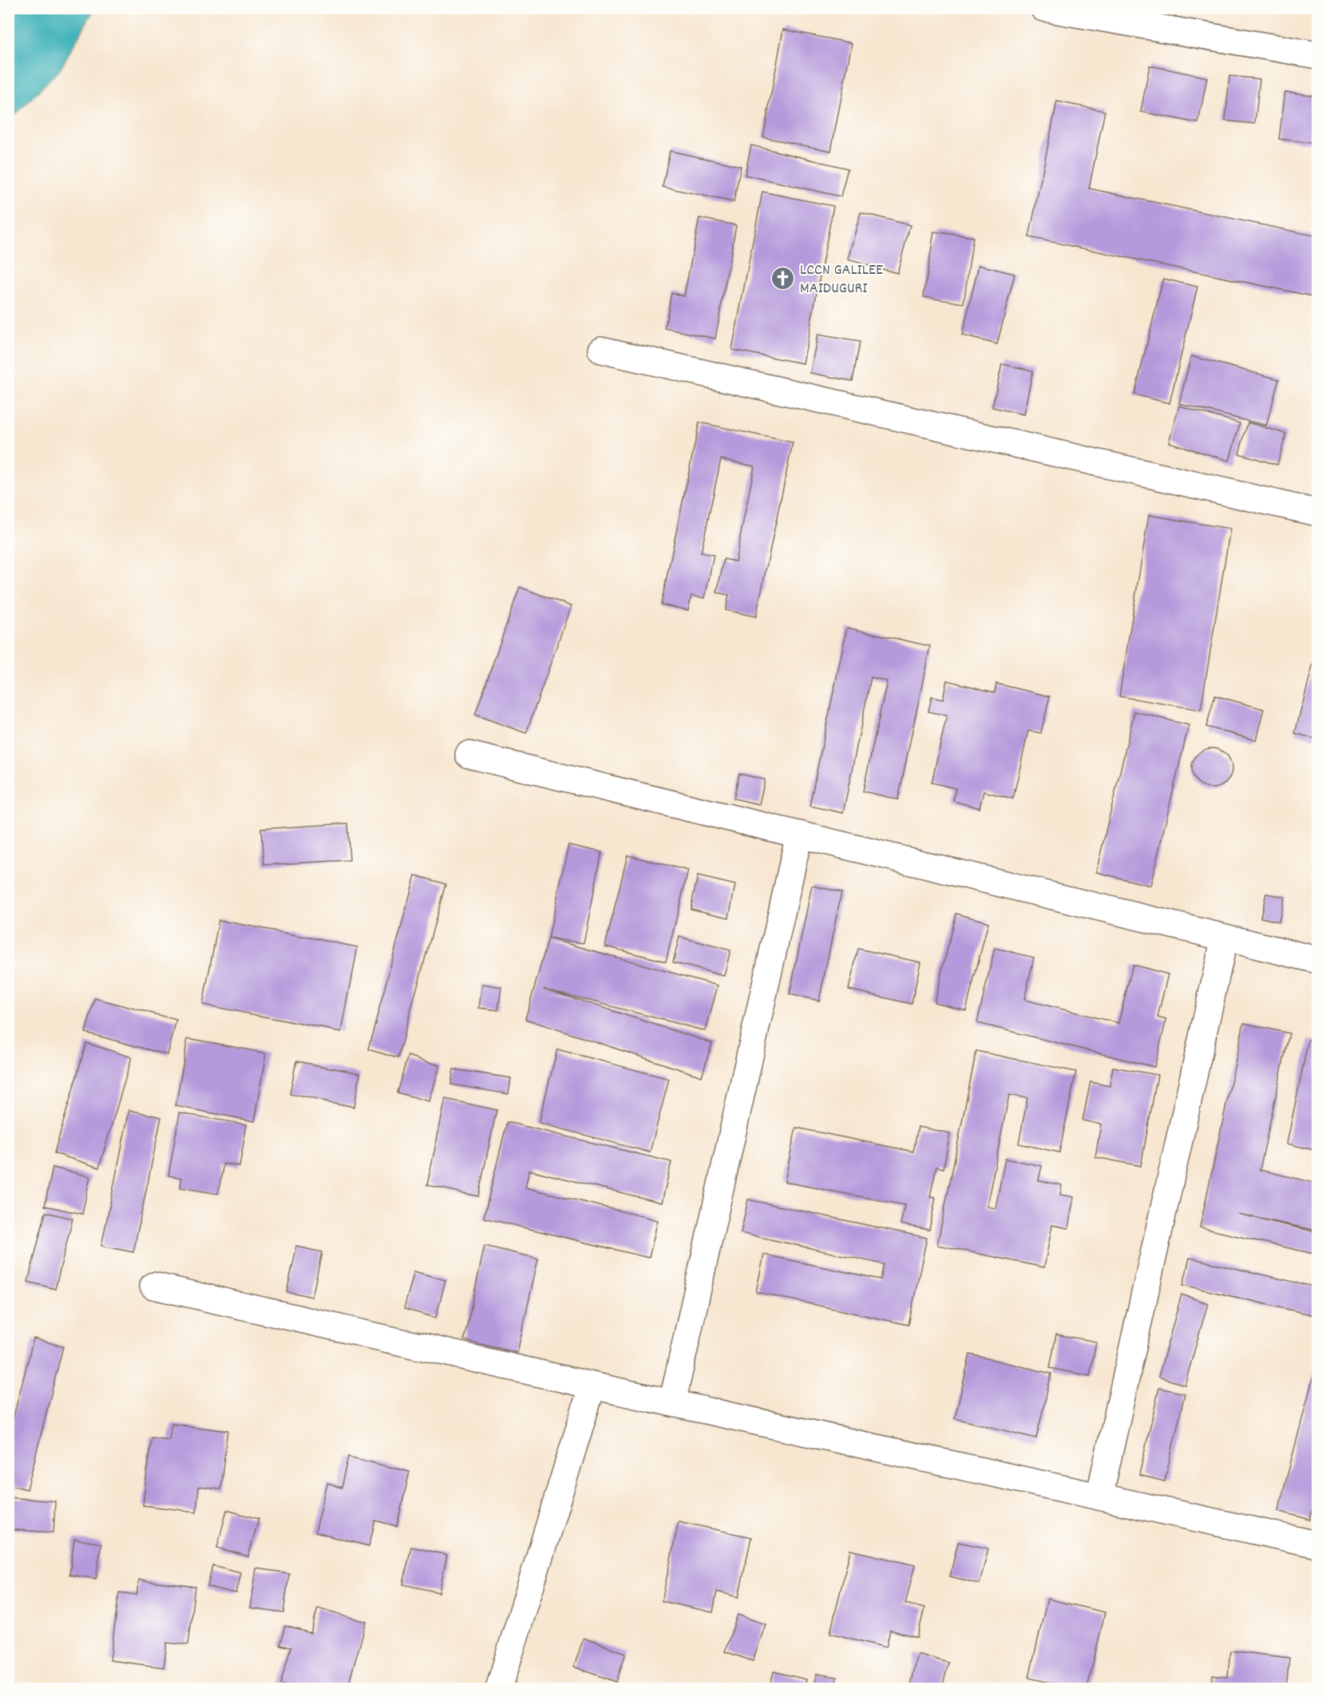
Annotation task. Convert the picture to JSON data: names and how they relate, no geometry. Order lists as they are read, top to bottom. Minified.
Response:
{"places":{"church":["LCCN GALILEE MAIDUGURI"]}}
